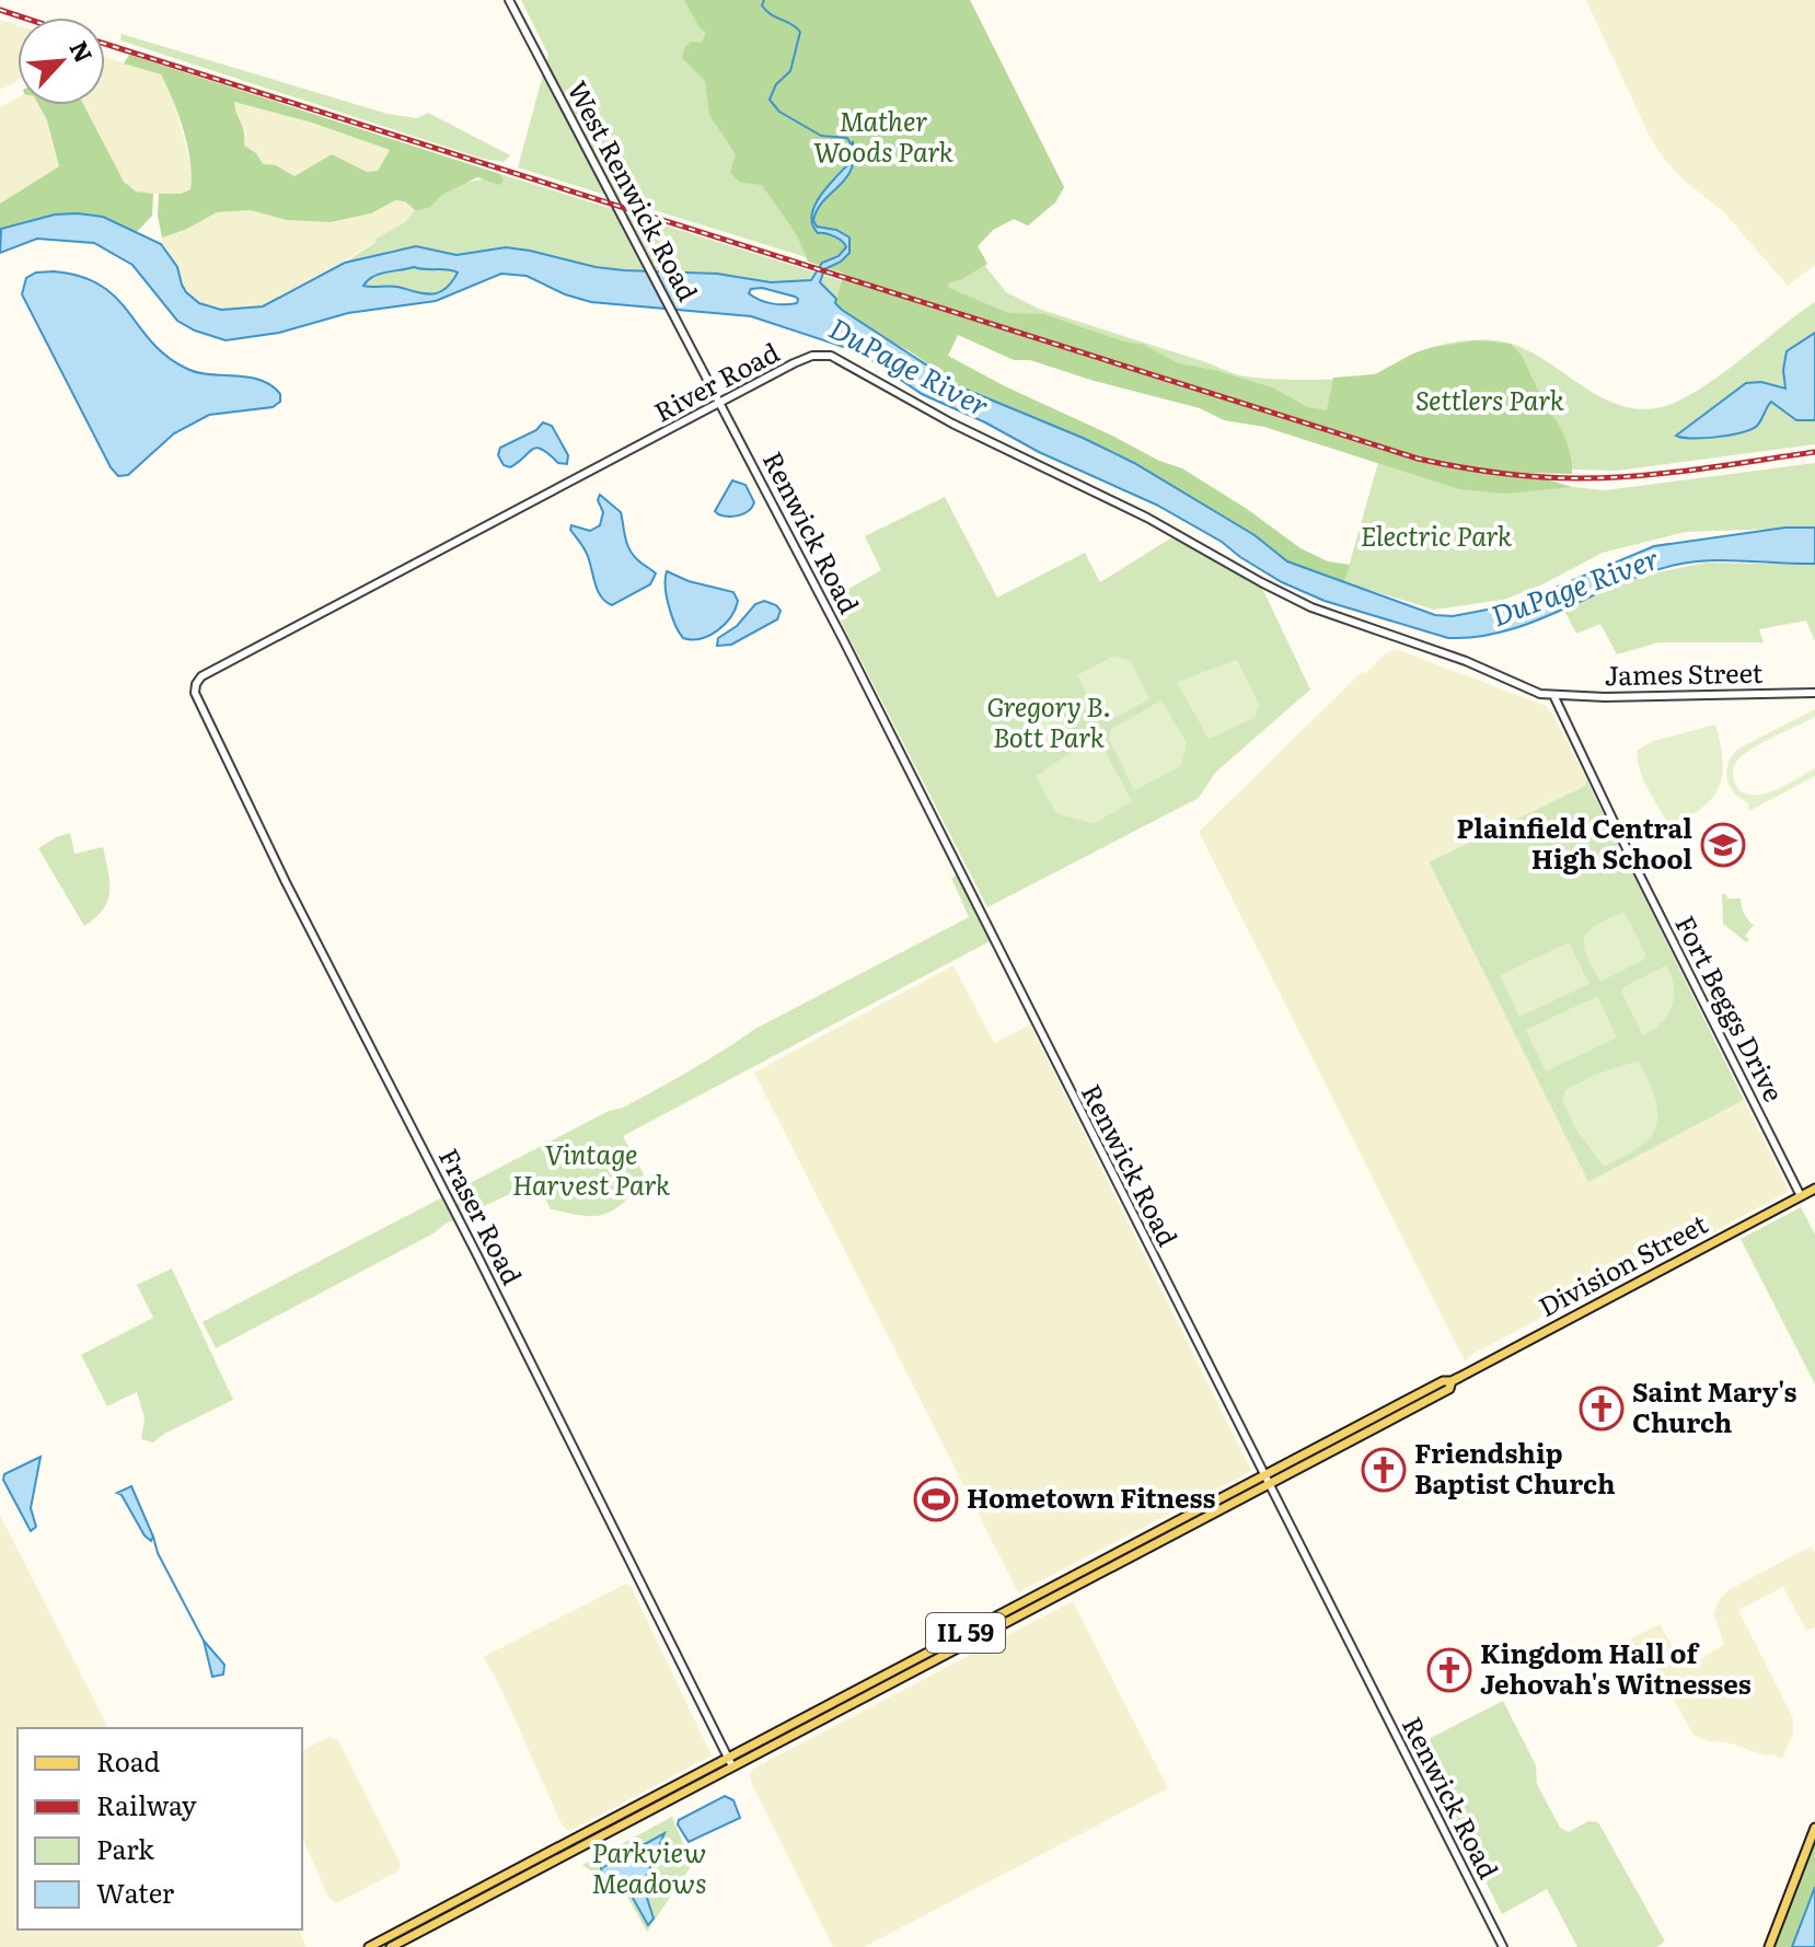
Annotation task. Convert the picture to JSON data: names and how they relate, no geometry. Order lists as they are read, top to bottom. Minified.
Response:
{"streets":{"main road":["Division Street","IL 59"],"street":["West Renwick Road","River Road","Renwick Road","James Street","Fort Beggs Drive","Fraser Road"]},"crossings":[["West Renwick Road","River Road"],["West Renwick Road","Renwick Road"],["River Road","Renwick Road"],["River Road","James Street"],["River Road","Fort Beggs Drive"],["River Road","Fraser Road"],["Renwick Road","Division Street"],["Renwick Road","IL 59"],["James Street","Fort Beggs Drive"],["Fort Beggs Drive","Division Street"],["Fraser Road","IL 59"],["Division Street","IL 59"]],"water":["DuPage River"],"parks":["Mather Woods Park","Settlers Park","Electric Park","Gregory B. Bott Park","Vintage Harvest Park","Parkview Meadows"],"places":{"school or university":["Plainfield Central High School"],"church":["Saint Mary's Church","Friendship Baptist Church","Kingdom Hall of Jehovah's Witnesses"],"sports":["Hometown Fitness"]},"legend":["Road","Railway","Park","Water"],"north":"top right"}
